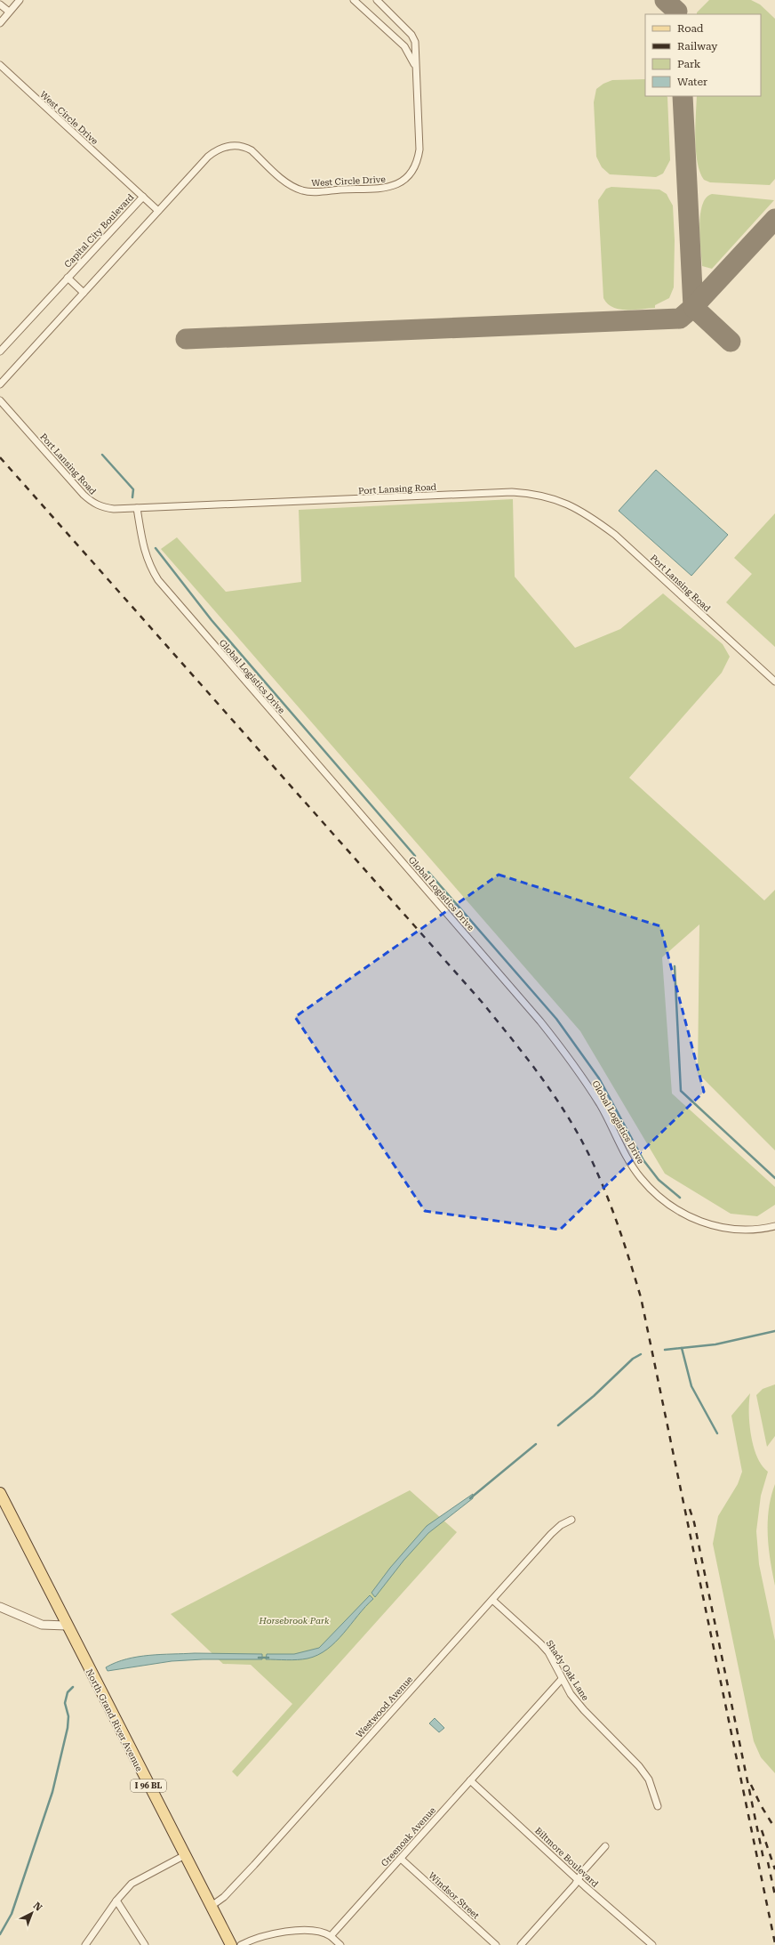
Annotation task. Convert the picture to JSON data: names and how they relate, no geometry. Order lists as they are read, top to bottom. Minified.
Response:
{"streets":{"main road":["North Grand River Avenue","I 96 BL"],"street":["West Circle Drive","Capital City Boulevard","Port Lansing Road","Global Logistics Drive","Shady Oak Lane","Westwood Avenue","Greenoak Avenue","Biltmore Boulevard","Windsor Street"]},"crossings":[["West Circle Drive","Capital City Boulevard"],["Port Lansing Road","Global Logistics Drive"],["Shady Oak Lane","Westwood Avenue"],["Shady Oak Lane","Greenoak Avenue"],["Westwood Avenue","North Grand River Avenue"],["Greenoak Avenue","Biltmore Boulevard"],["Greenoak Avenue","Windsor Street"]],"parks":["Horsebrook Park"],"legend":["Road","Railway","Park","Water"],"north":"top right"}
